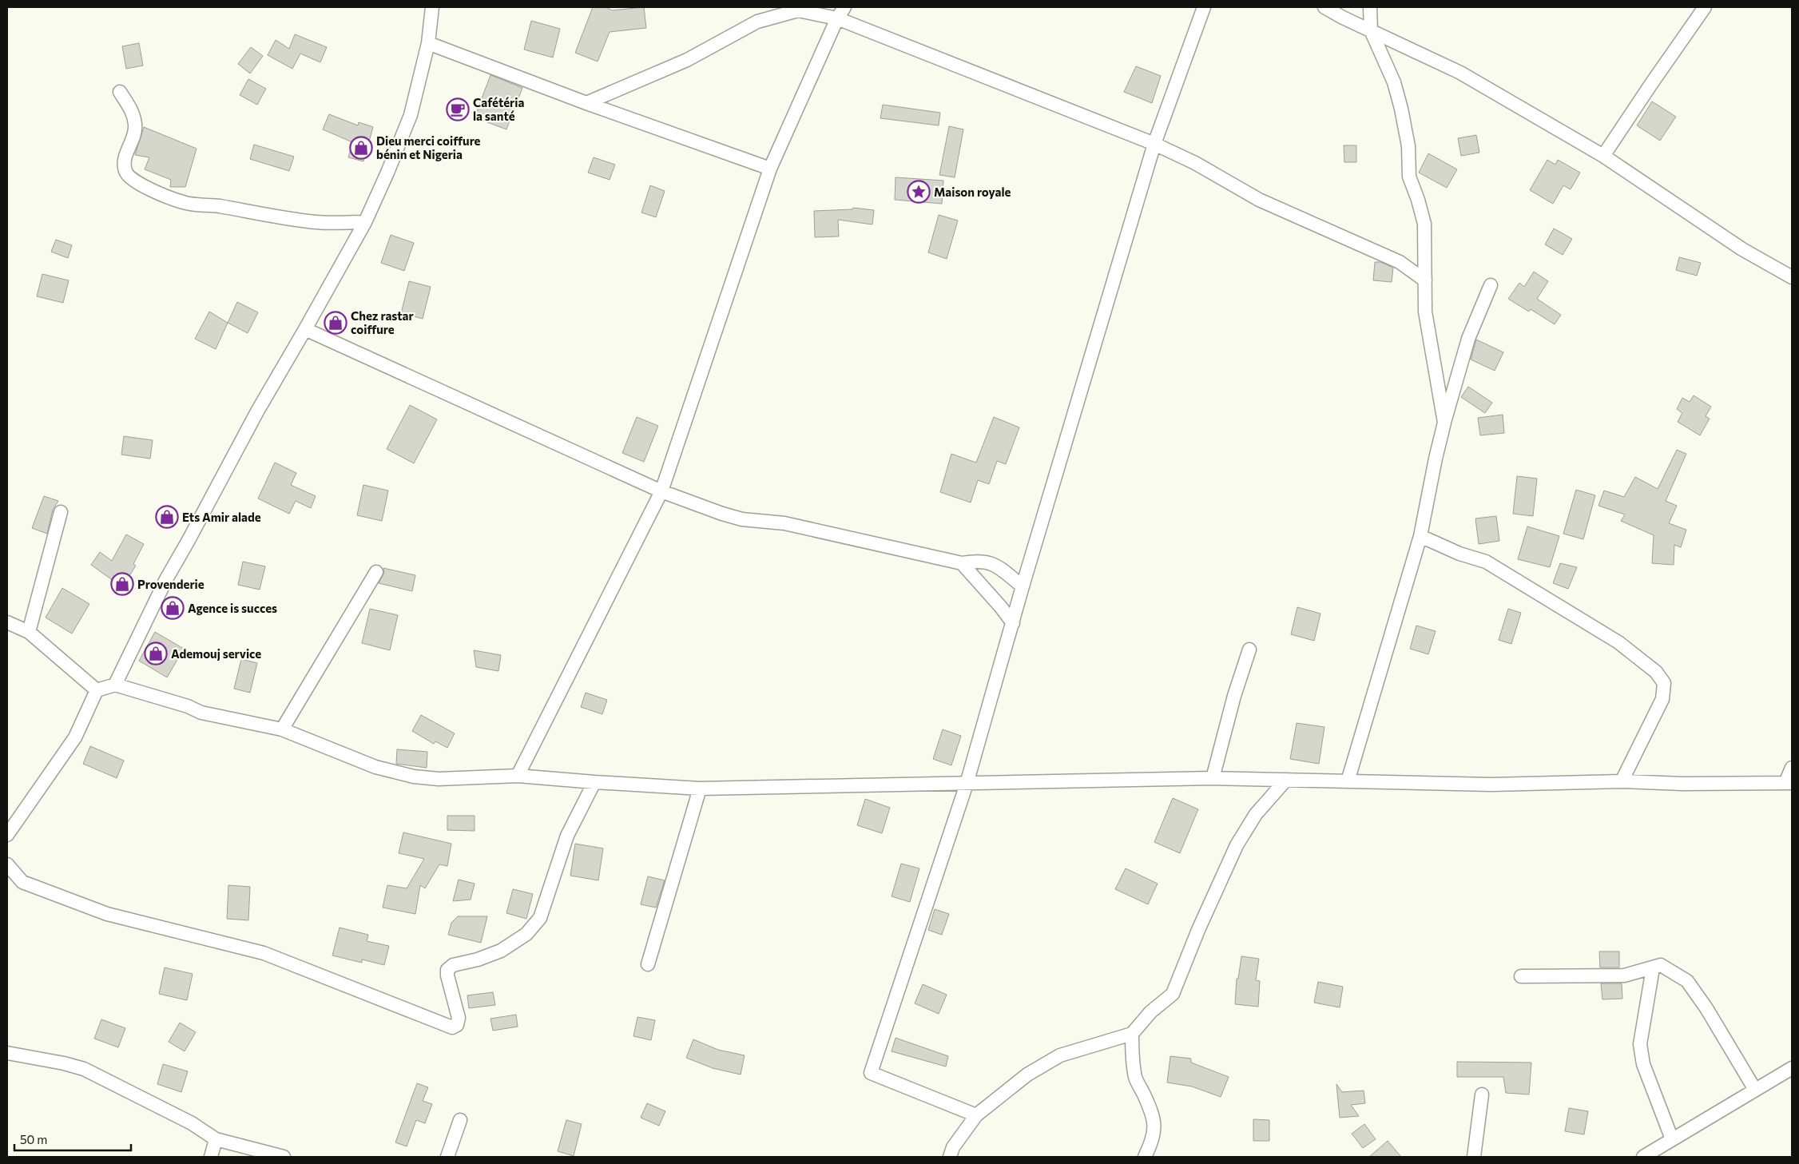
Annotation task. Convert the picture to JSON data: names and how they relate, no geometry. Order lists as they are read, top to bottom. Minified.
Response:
{"places":{"cafe":["Cafétéria la santé"],"shop":["Dieu merci coiffure bénin et Nigeria","Chez rastar coiffure","Ets Amir alade","Provenderie","Agence is succes","Ademouj service"],"place":["Maison royale"]},"scale_bar":"50 m"}
